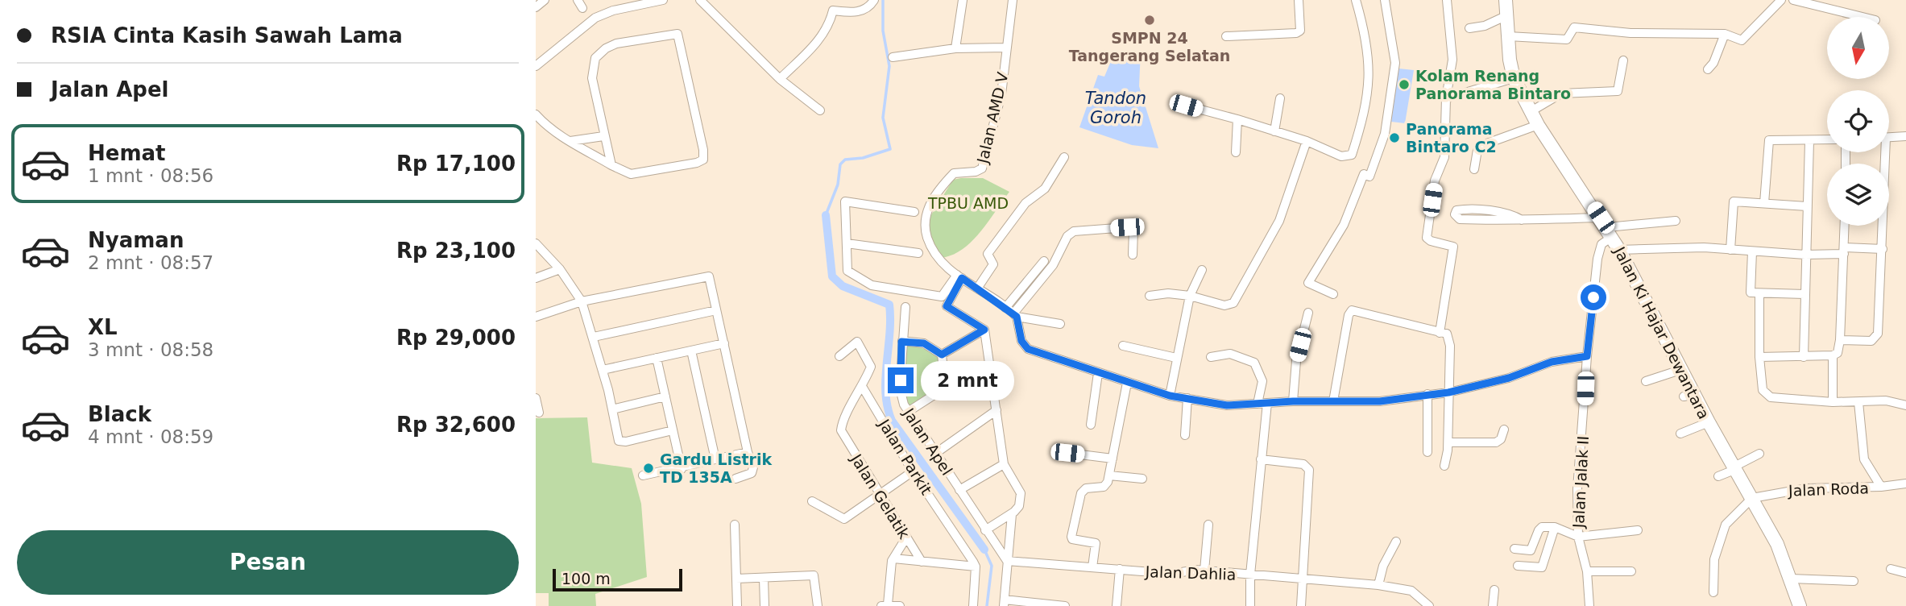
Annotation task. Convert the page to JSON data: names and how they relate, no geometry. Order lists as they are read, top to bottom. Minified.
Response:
{"streets":{"main road":["Jalan Ki Hajar Dewantara"],"street":["Jalan AMD V","Jalan Apel","Jalan Parkit","Jalan Jalak II","Jalan Roda","Jalan Gelatik","Jalan Dahlia"]},"crossings":[["Jalan Ki Hajar Dewantara","Jalan Jalak II"],["Jalan Ki Hajar Dewantara","Jalan Roda"],["Jalan Apel","Jalan Dahlia"],["Jalan Parkit","Jalan Gelatik"]],"water":["Tandon Goroh"],"parks":["TPBU AMD"],"places":["SMPN 24 Tangerang Selatan","Kolam Renang Panorama Bintaro","Panorama Bintaro C2","Gardu Listrik TD 135A"],"scale_bar":"100 m","north":"bottom","page":{"banner":["RSIA Cinta Kasih Sawah Lama","Jalan Apel"],"list":[{"name":"Hemat","note":"1 mnt · 08:56","value":"Rp 17,100"},{"name":"Nyaman","note":"2 mnt · 08:57","value":"Rp 23,100"},{"name":"XL","note":"3 mnt · 08:58","value":"Rp 29,000"},{"name":"Black","note":"4 mnt · 08:59","value":"Rp 32,600"}],"bubble":"2 mnt","buttons":"Pesan","scale":"100 m"}}
